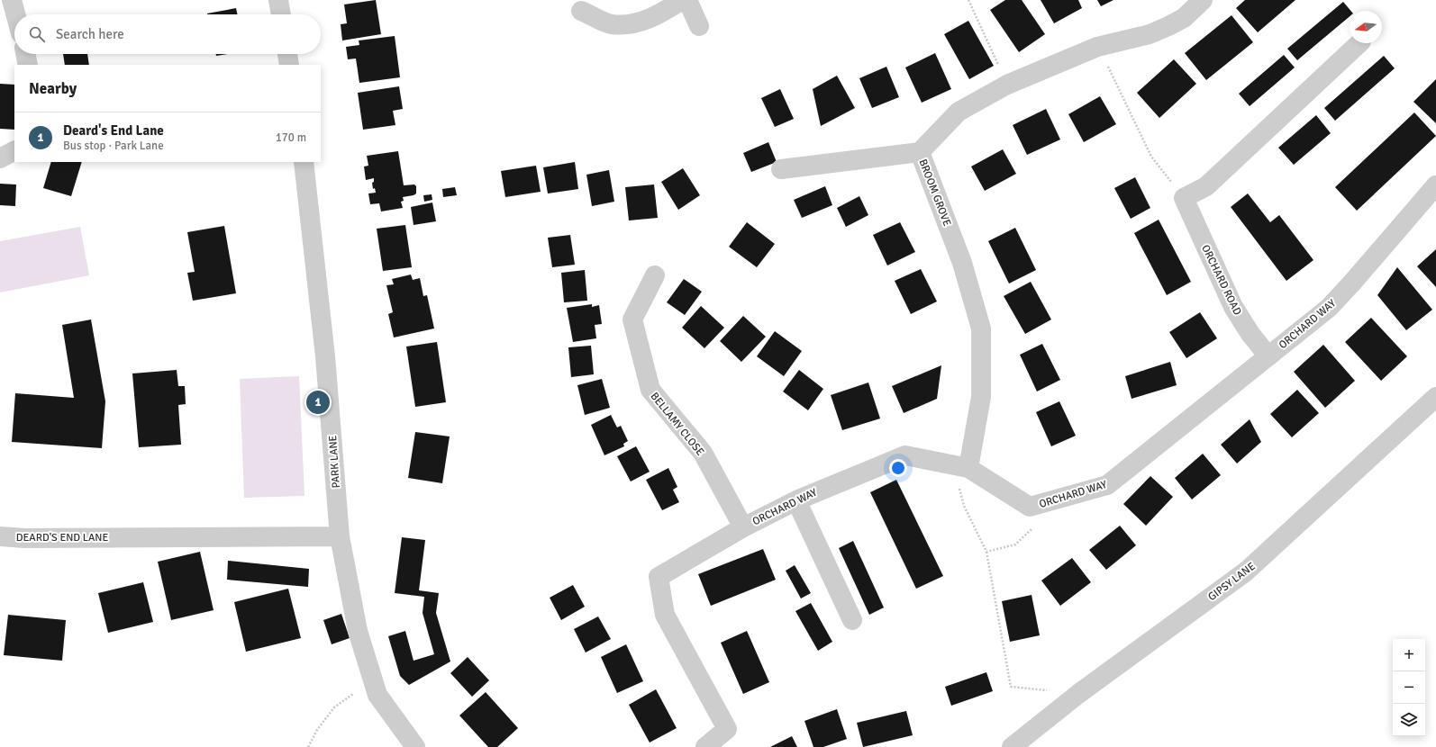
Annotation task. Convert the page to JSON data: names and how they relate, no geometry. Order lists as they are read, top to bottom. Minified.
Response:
{"streets":{"street":["BROOM GROVE","ORCHARD ROAD","ORCHARD WAY","BELLAMY CLOSE","PARK LANE","DEARD'S END LANE","GIPSY LANE"]},"crossings":[["BROOM GROVE","ORCHARD WAY"],["ORCHARD ROAD","ORCHARD WAY"],["ORCHARD WAY","BELLAMY CLOSE"],["PARK LANE","DEARD'S END LANE"]],"north":"left","page":{"search":"Search here","heading":"Nearby","list":[{"mark":"1","name":"Deard's End Lane","note":"Bus stop · Park Lane","value":"170 m"}],"pins":"1","map_buttons":["+","−"]}}
